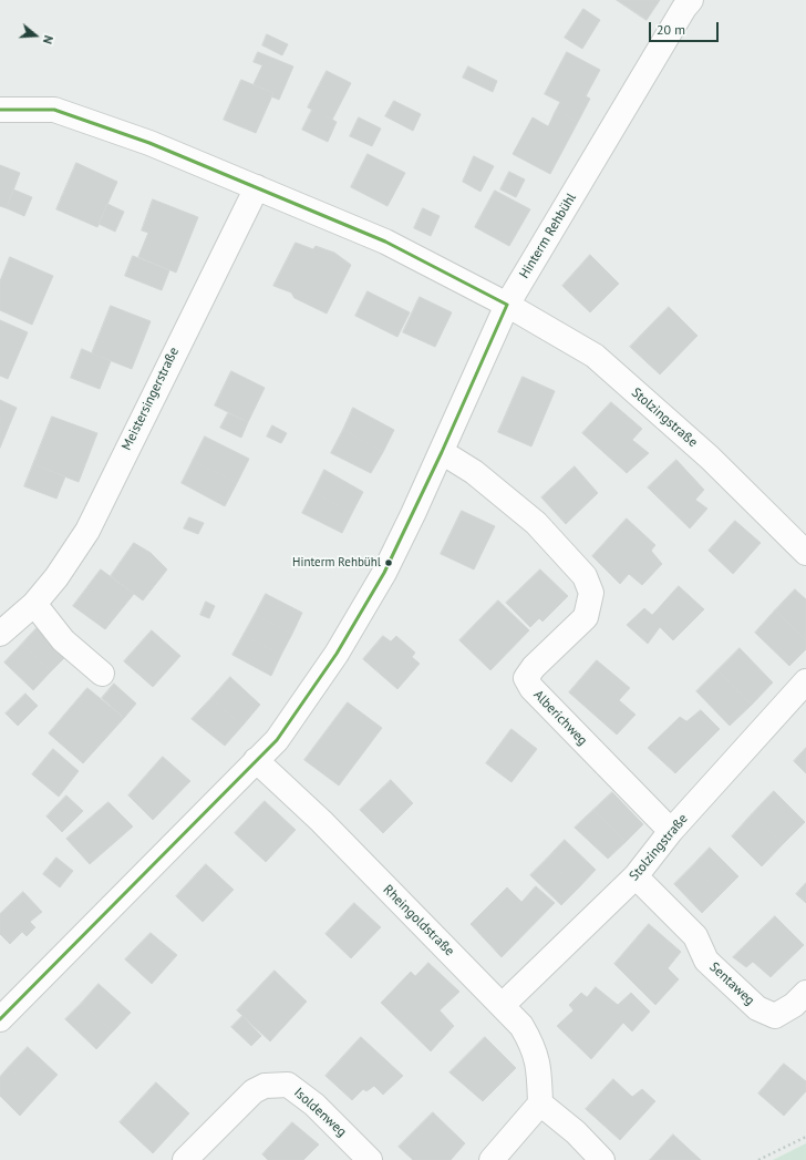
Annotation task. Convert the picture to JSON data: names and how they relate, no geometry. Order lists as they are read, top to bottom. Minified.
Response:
{"streets":{"street":["Hinterm Rehbühl","Meistersingerstraße","Stolzingstraße","Alberichweg","Rheingoldstraße","Sentaweg","Isoldenweg"]},"crossings":[["Hinterm Rehbühl","Stolzingstraße"],["Hinterm Rehbühl","Alberichweg"],["Hinterm Rehbühl","Rheingoldstraße"],["Meistersingerstraße","Stolzingstraße"],["Stolzingstraße","Alberichweg"],["Stolzingstraße","Rheingoldstraße"],["Stolzingstraße","Sentaweg"]],"places":["Hinterm Rehbühl"],"scale_bar":"20 m","north":"right"}
